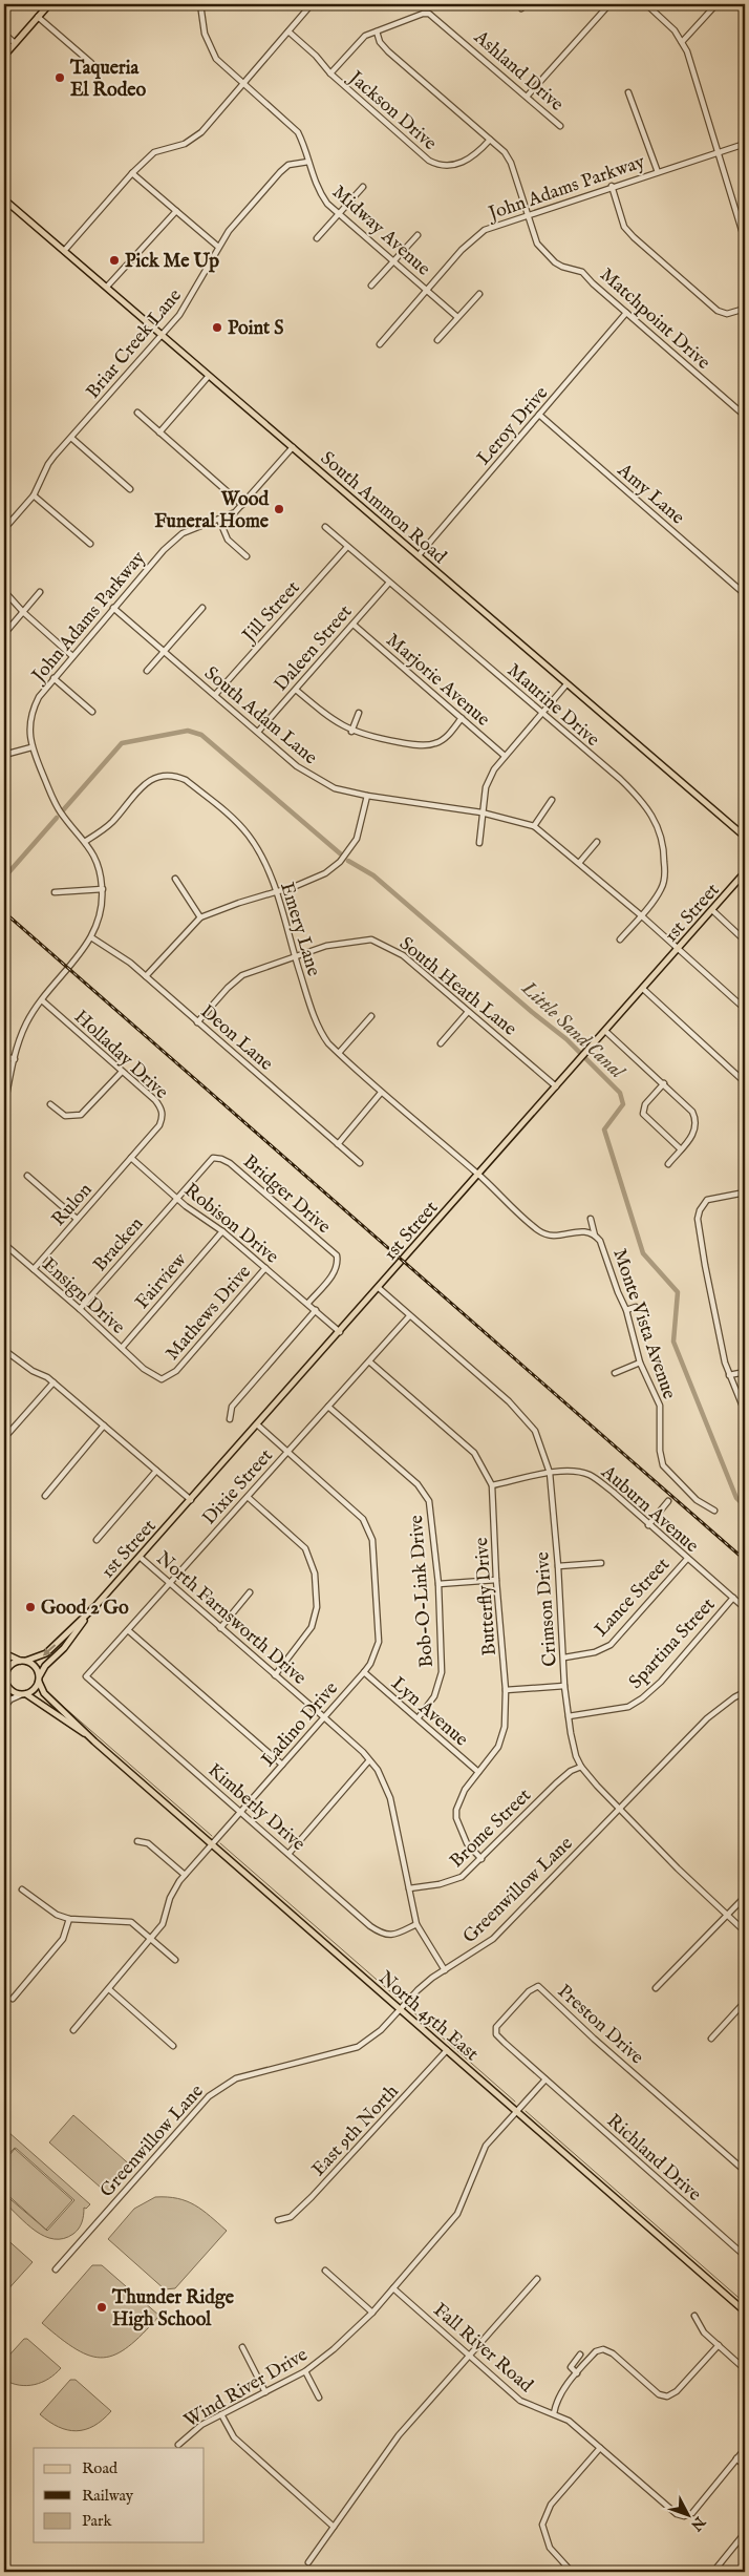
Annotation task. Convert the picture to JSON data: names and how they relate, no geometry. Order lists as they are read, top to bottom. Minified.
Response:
{"streets":{"main road":["South Ammon Road","1st Street","North 45th East"],"street":["Ashland Drive","Jackson Drive","John Adams Parkway","Midway Avenue","Matchpoint Drive","Briar Creek Lane","Leroy Drive","Amy Lane","Jill Street","Daleen Street","Marjorie Avenue","Maurine Drive","South Adam Lane","Emery Lane","South Heath Lane","Deon Lane","Holladay Drive","Bridger Drive","Rulon","Robison Drive","Bracken","Fairview","Ensign Drive","Mathews Drive","Monte Vista Avenue","Dixie Street","Auburn Avenue","Bob-O-Link Drive","Butterfly Drive","Lance Street","Crimson Drive","North Farnsworth Drive","Spartina Street","Lyn Avenue","Ladino Drive","Kimberly Drive","Brome Street","Greenwillow Lane","Preston Drive","East 9th North","Richland Drive","Fall River Road","Wind River Drive"]},"crossings":[["Ashland Drive","Jackson Drive"],["Ashland Drive","Matchpoint Drive"],["Jackson Drive","Matchpoint Drive"],["John Adams Parkway","Midway Avenue"],["John Adams Parkway","Matchpoint Drive"],["John Adams Parkway","South Ammon Road"],["John Adams Parkway","South Adam Lane"],["John Adams Parkway","Emery Lane"],["John Adams Parkway","Deon Lane"],["John Adams Parkway","Holladay Drive"],["Midway Avenue","Briar Creek Lane"],["Matchpoint Drive","Leroy Drive"],["Briar Creek Lane","South Ammon Road"],["Leroy Drive","Amy Lane"],["Leroy Drive","South Ammon Road"],["Jill Street","Maurine Drive"],["Jill Street","South Adam Lane"],["Daleen Street","Marjorie Avenue"],["Daleen Street","Maurine Drive"],["Daleen Street","South Adam Lane"],["Maurine Drive","South Adam Lane"],["South Adam Lane","1st Street"],["1st Street","Emery Lane"],["1st Street","South Heath Lane"],["1st Street","Robison Drive"],["1st Street","Monte Vista Avenue"],["1st Street","Crimson Drive"],["1st Street","North Farnsworth Drive"],["1st Street","Ladino Drive"],["Emery Lane","South Heath Lane"],["Emery Lane","Monte Vista Avenue"],["South Heath Lane","Deon Lane"],["Holladay Drive","Rulon"],["Holladay Drive","Robison Drive"],["Bridger Drive","Robison Drive"],["Bridger Drive","Bracken"],["Rulon","Robison Drive"],["Rulon","Ensign Drive"],["Robison Drive","Bracken"],["Robison Drive","Fairview"],["Robison Drive","Mathews Drive"],["Bracken","Ensign Drive"],["Fairview","Ensign Drive"],["Ensign Drive","Mathews Drive"],["Dixie Street","Bob-O-Link Drive"],["Dixie Street","Butterfly Drive"],["Dixie Street","Crimson Drive"],["Dixie Street","North Farnsworth Drive"],["Dixie Street","Ladino Drive"],["Dixie Street","Kimberly Drive"],["Auburn Avenue","Butterfly Drive"],["Auburn Avenue","Lance Street"],["Auburn Avenue","Crimson Drive"],["Auburn Avenue","Spartina Street"],["Bob-O-Link Drive","Lyn Avenue"],["Butterfly Drive","Lyn Avenue"],["Butterfly Drive","Brome Street"],["Lance Street","Crimson Drive"],["Crimson Drive","Spartina Street"],["Crimson Drive","Brome Street"],["Crimson Drive","Greenwillow Lane"],["North Farnsworth Drive","Ladino Drive"],["North Farnsworth Drive","Kimberly Drive"],["North Farnsworth Drive","Brome Street"],["North Farnsworth Drive","Greenwillow Lane"],["Lyn Avenue","Ladino Drive"],["Ladino Drive","Kimberly Drive"],["Ladino Drive","North 45th East"],["Greenwillow Lane","North 45th East"],["North 45th East","East 9th North"],["Preston Drive","Richland Drive"],["Fall River Road","Wind River Drive"]],"water":["Little Sand Canal"],"places":["Taqueria El Rodeo","Pick Me Up","Point S","Wood Funeral Home","Good 2 Go","Thunder Ridge High School"],"legend":["Road","Railway","Park"],"north":"bottom right"}
